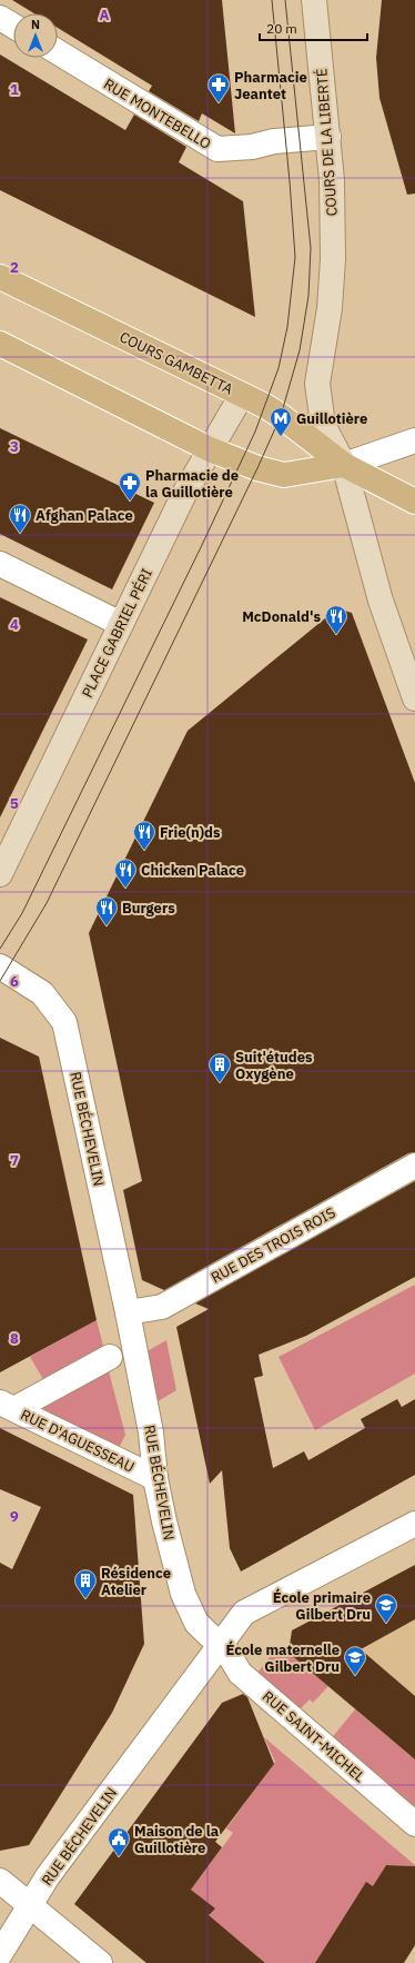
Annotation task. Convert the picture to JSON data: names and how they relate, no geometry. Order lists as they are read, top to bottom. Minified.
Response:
{"streets":{"main road":["COURS GAMBETTA"],"street":["RUE MONTEBELLO","COURS DE LA LIBERTÉ","PLACE GABRIEL PÉRI","RUE BÉCHEVELIN","RUE DES TROIS ROIS","RUE D'AGUESSEAU","RUE SAINT-MICHEL"]},"crossings":[["RUE MONTEBELLO","COURS DE LA LIBERTÉ"],["COURS DE LA LIBERTÉ","COURS GAMBETTA"],["COURS GAMBETTA","PLACE GABRIEL PÉRI"],["RUE BÉCHEVELIN","RUE DES TROIS ROIS"],["RUE BÉCHEVELIN","RUE D'AGUESSEAU"],["RUE BÉCHEVELIN","RUE SAINT-MICHEL"]],"places":{"pharmacy":["Pharmacie Jeantet","Pharmacie de la Guillotière"],"metro station":["Guillotière"],"restaurant":["Afghan Palace","McDonald's","Frie(n)ds","Chicken Palace","Burgers"],"building":["Suit'études Oxygène","Résidence Atelier"],"school or university":["École primaire Gilbert Dru","École maternelle Gilbert Dru"],"public building":["Maison de la Guillotière"]},"scale_bar":"20 m","north":"top","grid":{"columns":["A"],"rows":["1","2","3","4","5","6","7","8","9"]}}
